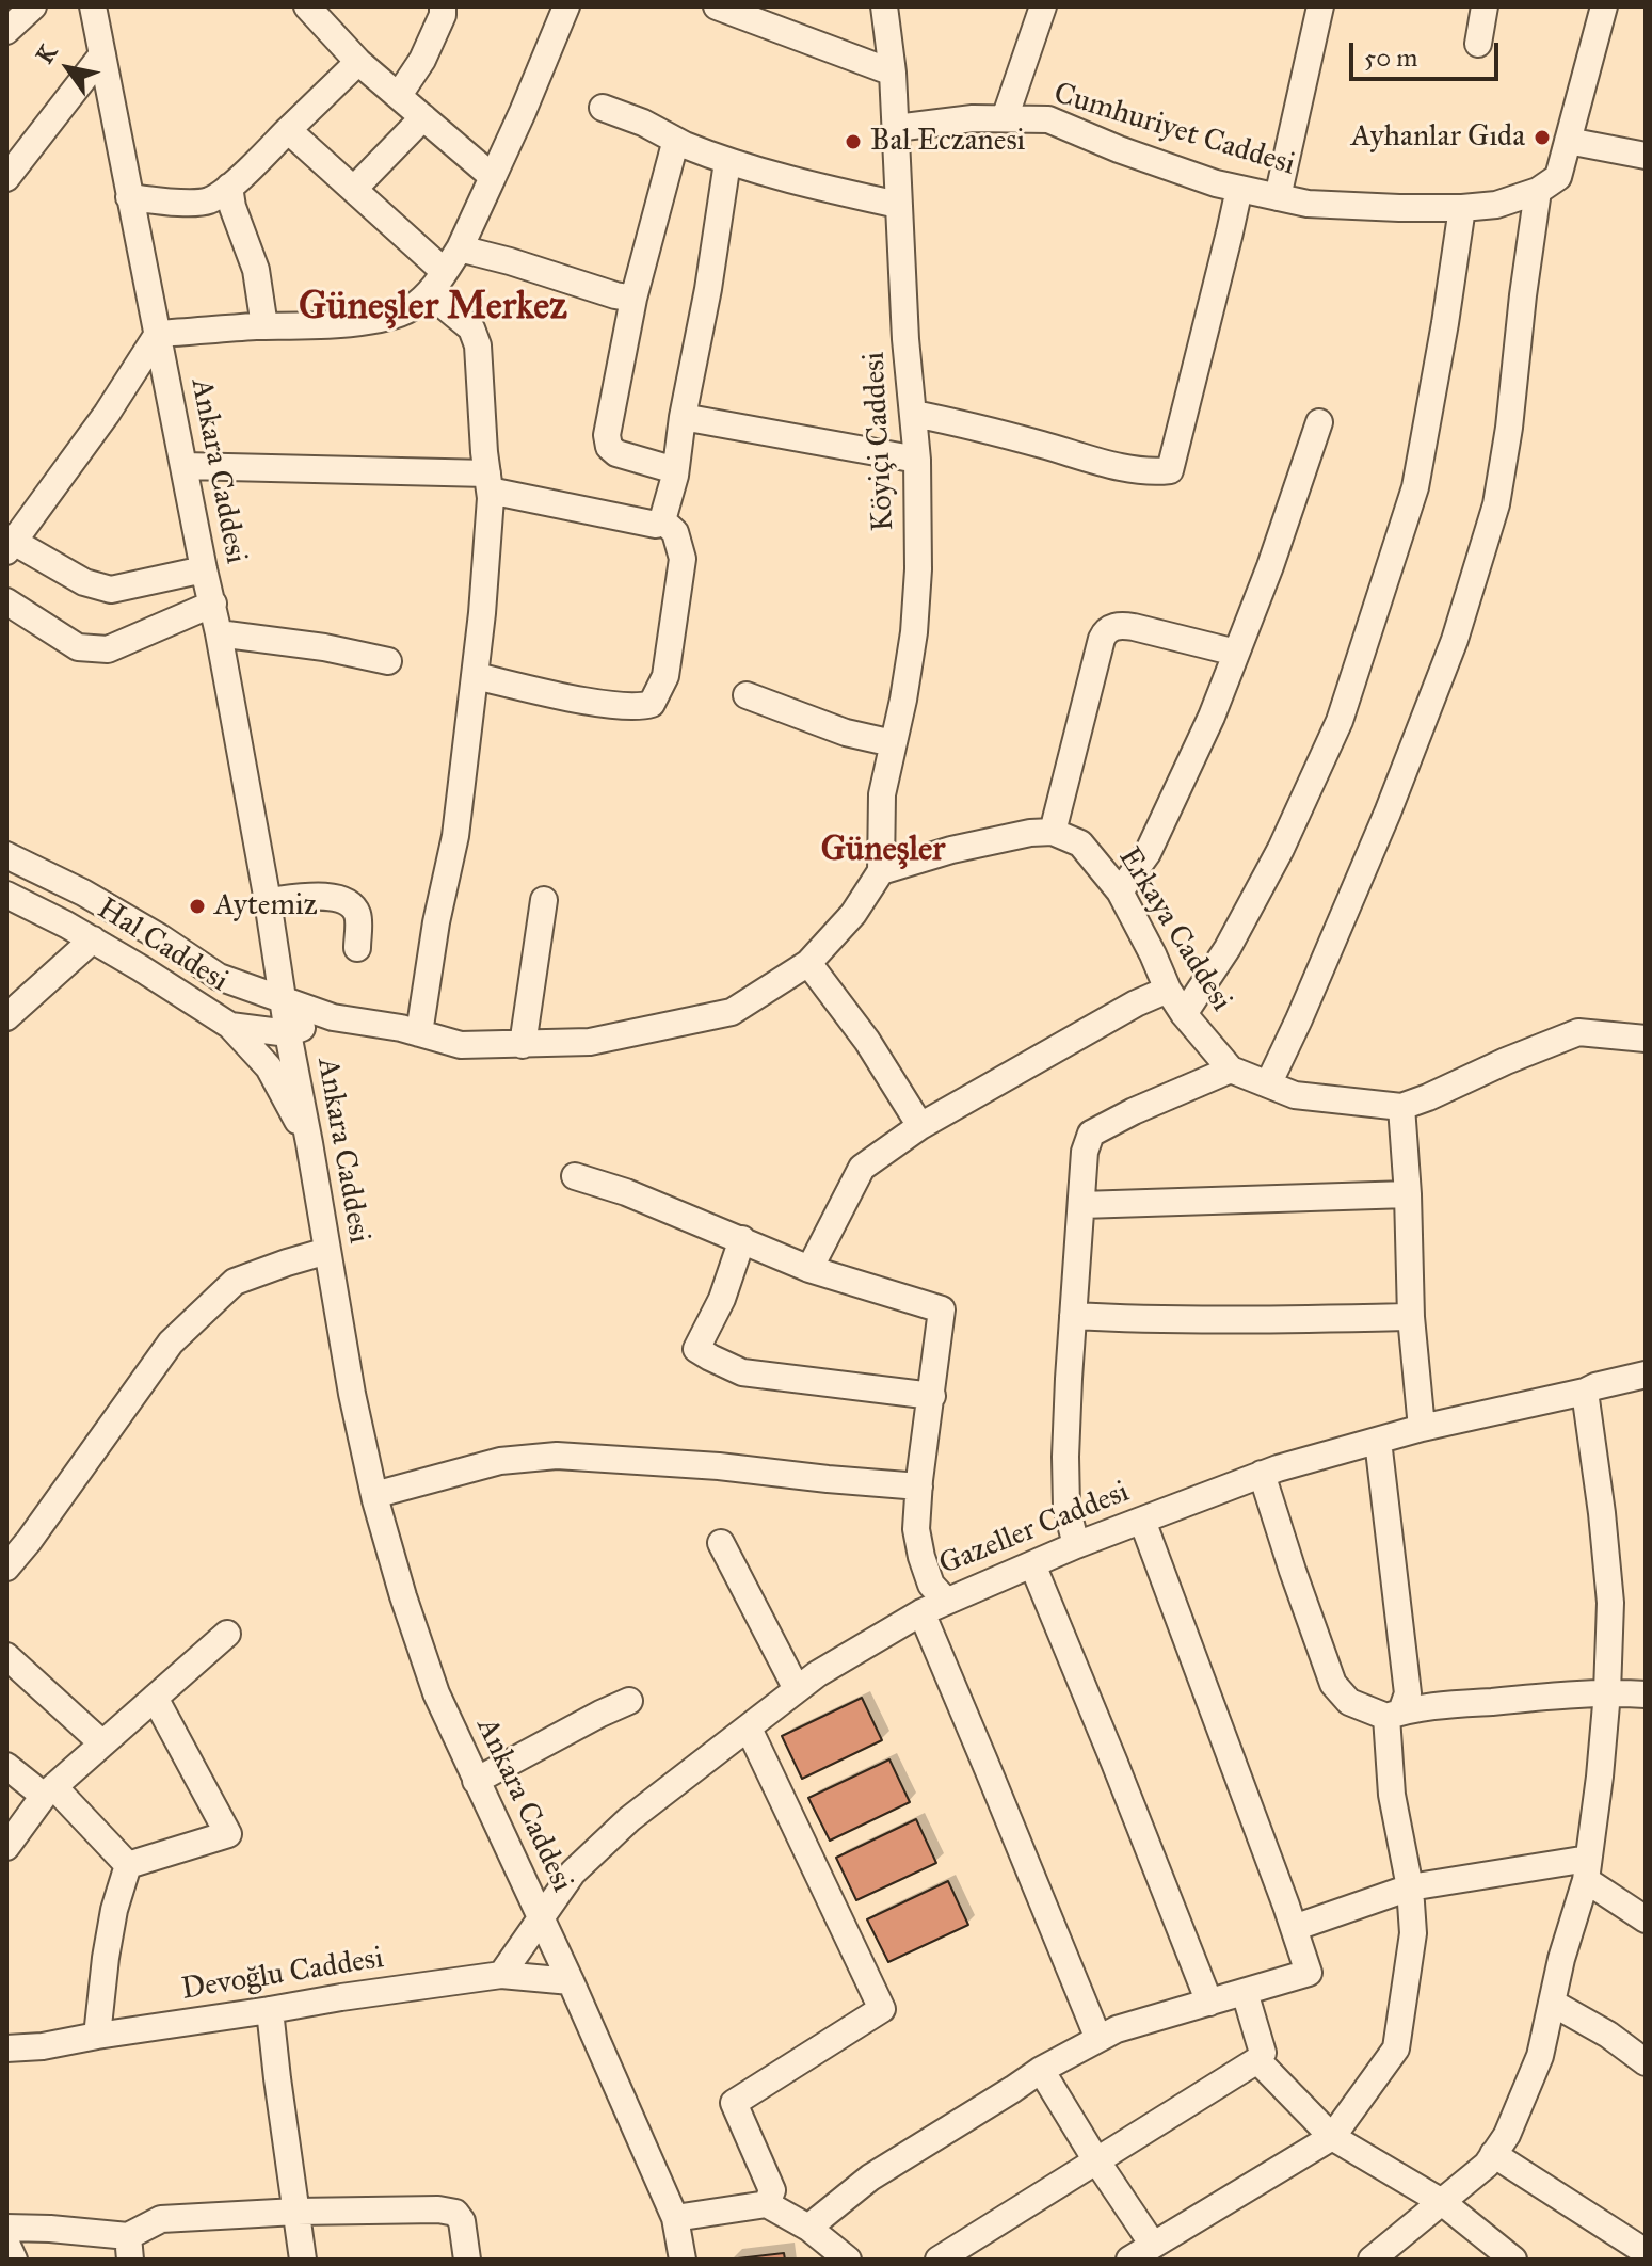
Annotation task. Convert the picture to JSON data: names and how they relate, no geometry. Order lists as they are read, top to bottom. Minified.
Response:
{"streets":{"street":["Cumhuriyet Caddesi","Köyiçi Caddesi","Ankara Caddesi","Erkaya Caddesi","Hal Caddesi","Gazeller Caddesi","Devoğlu Caddesi"]},"crossings":[["Cumhuriyet Caddesi","Köyiçi Caddesi"],["Ankara Caddesi","Hal Caddesi"],["Ankara Caddesi","Gazeller Caddesi"],["Ankara Caddesi","Devoğlu Caddesi"],["Gazeller Caddesi","Devoğlu Caddesi"]],"districts":["Güneşler Merkez","Güneşler"],"places":["Ayhanlar Gıda","Bal Eczanesi","Aytemiz"],"scale_bar":"50 m","north":"top left"}
